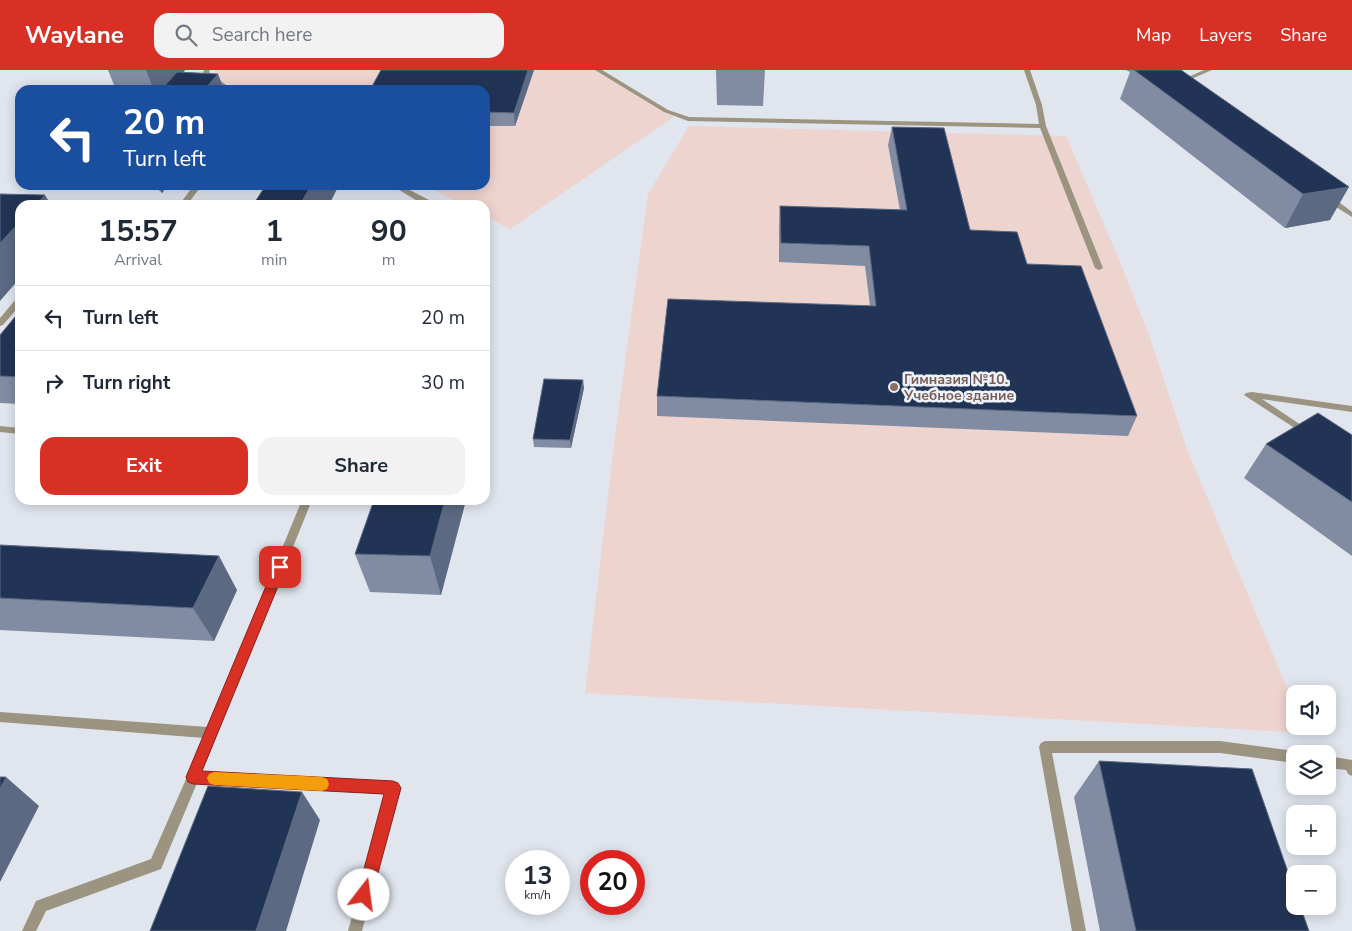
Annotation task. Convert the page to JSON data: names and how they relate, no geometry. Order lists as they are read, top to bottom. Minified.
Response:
{"places":["Гимназия №10. Учебное здание"],"page":{"header":"Waylane","search":"Search here","nav":["Map","Layers","Share"],"turn":["20 m","Turn left"],"eta":["15:57","Arrival","1","min","90","m"],"list":[{"name":"Turn left","value":"20 m"},{"name":"Turn right","value":"30 m"}],"buttons":["Exit","Share"],"map_buttons":["+","−"],"speed":"13 km/h","limit":"20"}}
